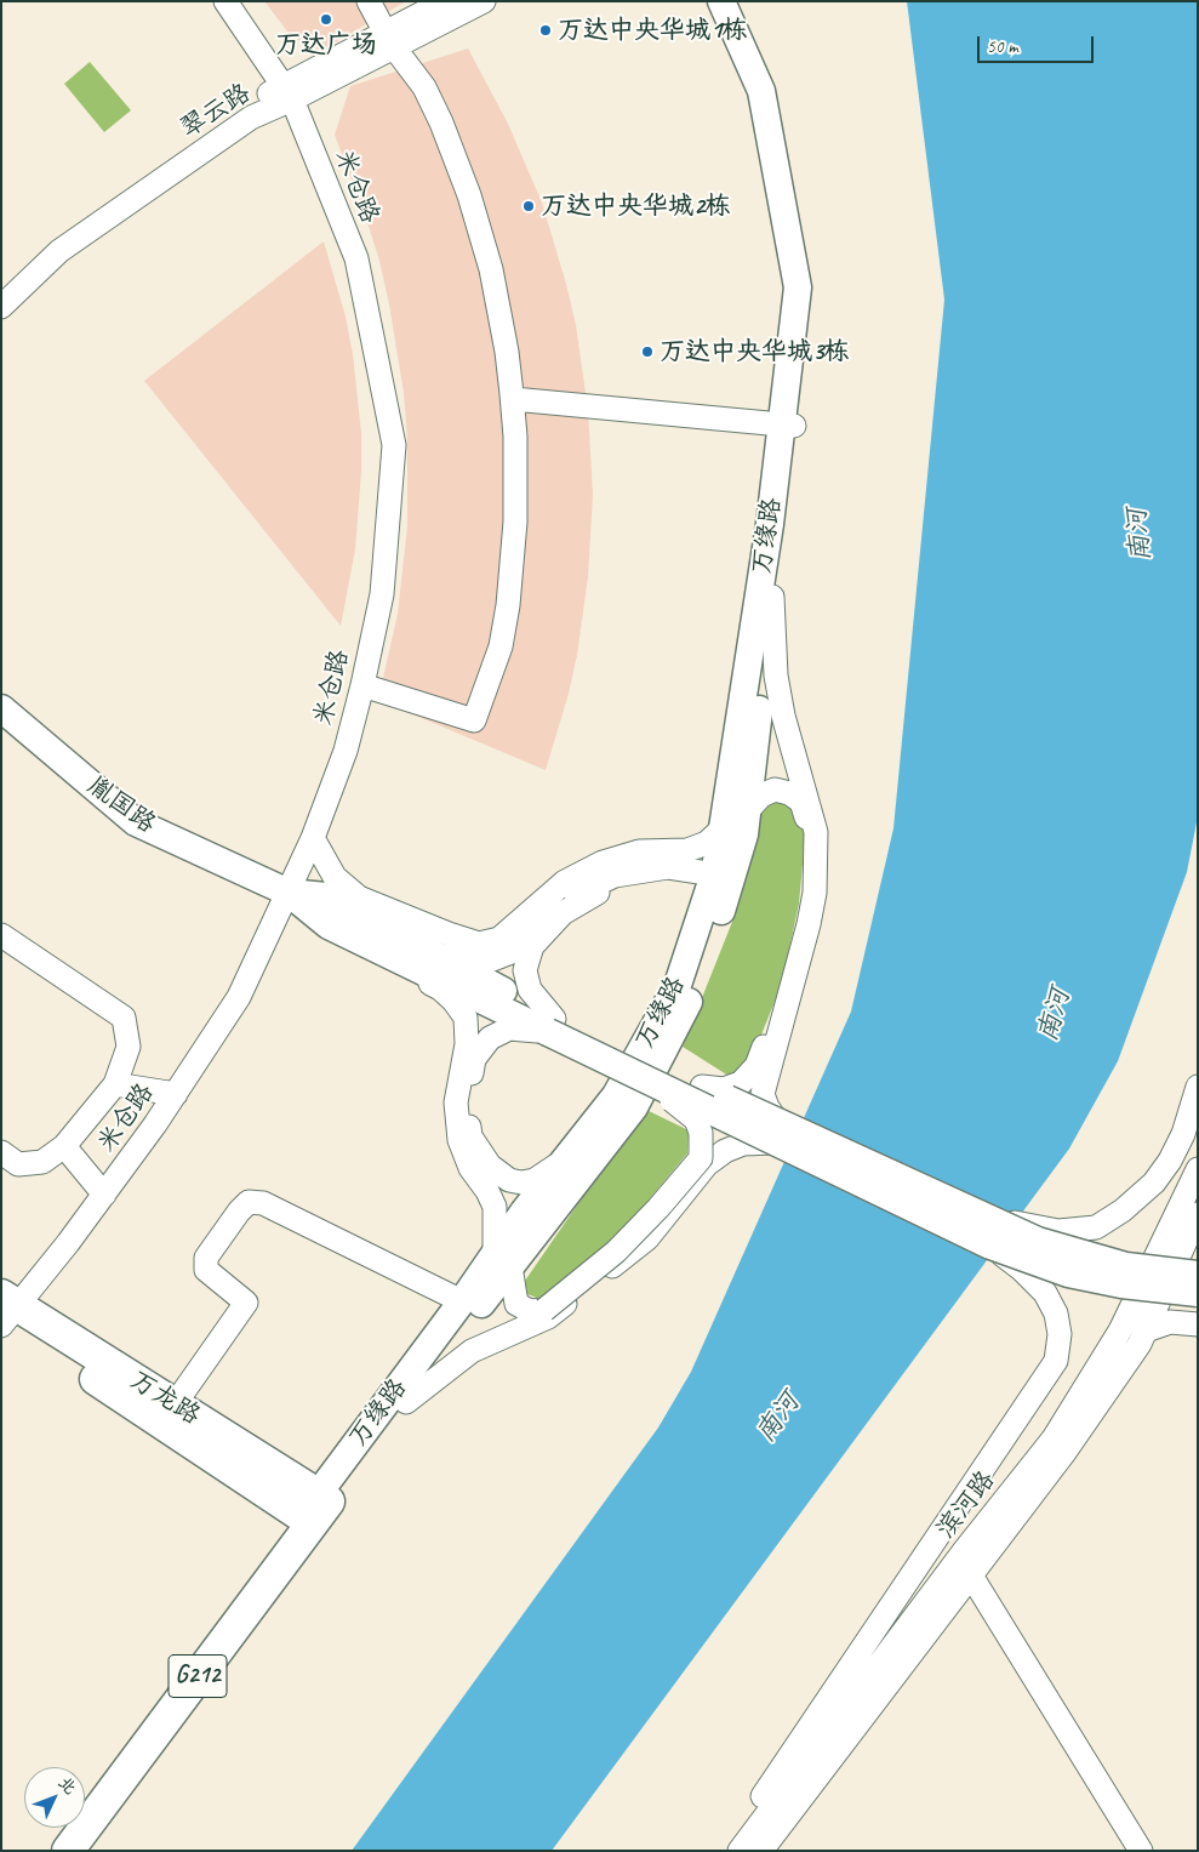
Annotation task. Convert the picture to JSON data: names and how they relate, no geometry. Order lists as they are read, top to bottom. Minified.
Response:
{"streets":{"highway":["万缘路","万龙路","G212"],"main road":["胤国路"],"street":["翠云路","米仓路","滨河路"]},"crossings":[["翠云路","米仓路"],["米仓路","胤国路"],["米仓路","万龙路"],["万缘路","万龙路"]],"water":["南河"],"places":["万达广场","万达中央华城1栋","万达中央华城2栋","万达中央华城3栋"],"scale_bar":"50 m","north":"top right"}
